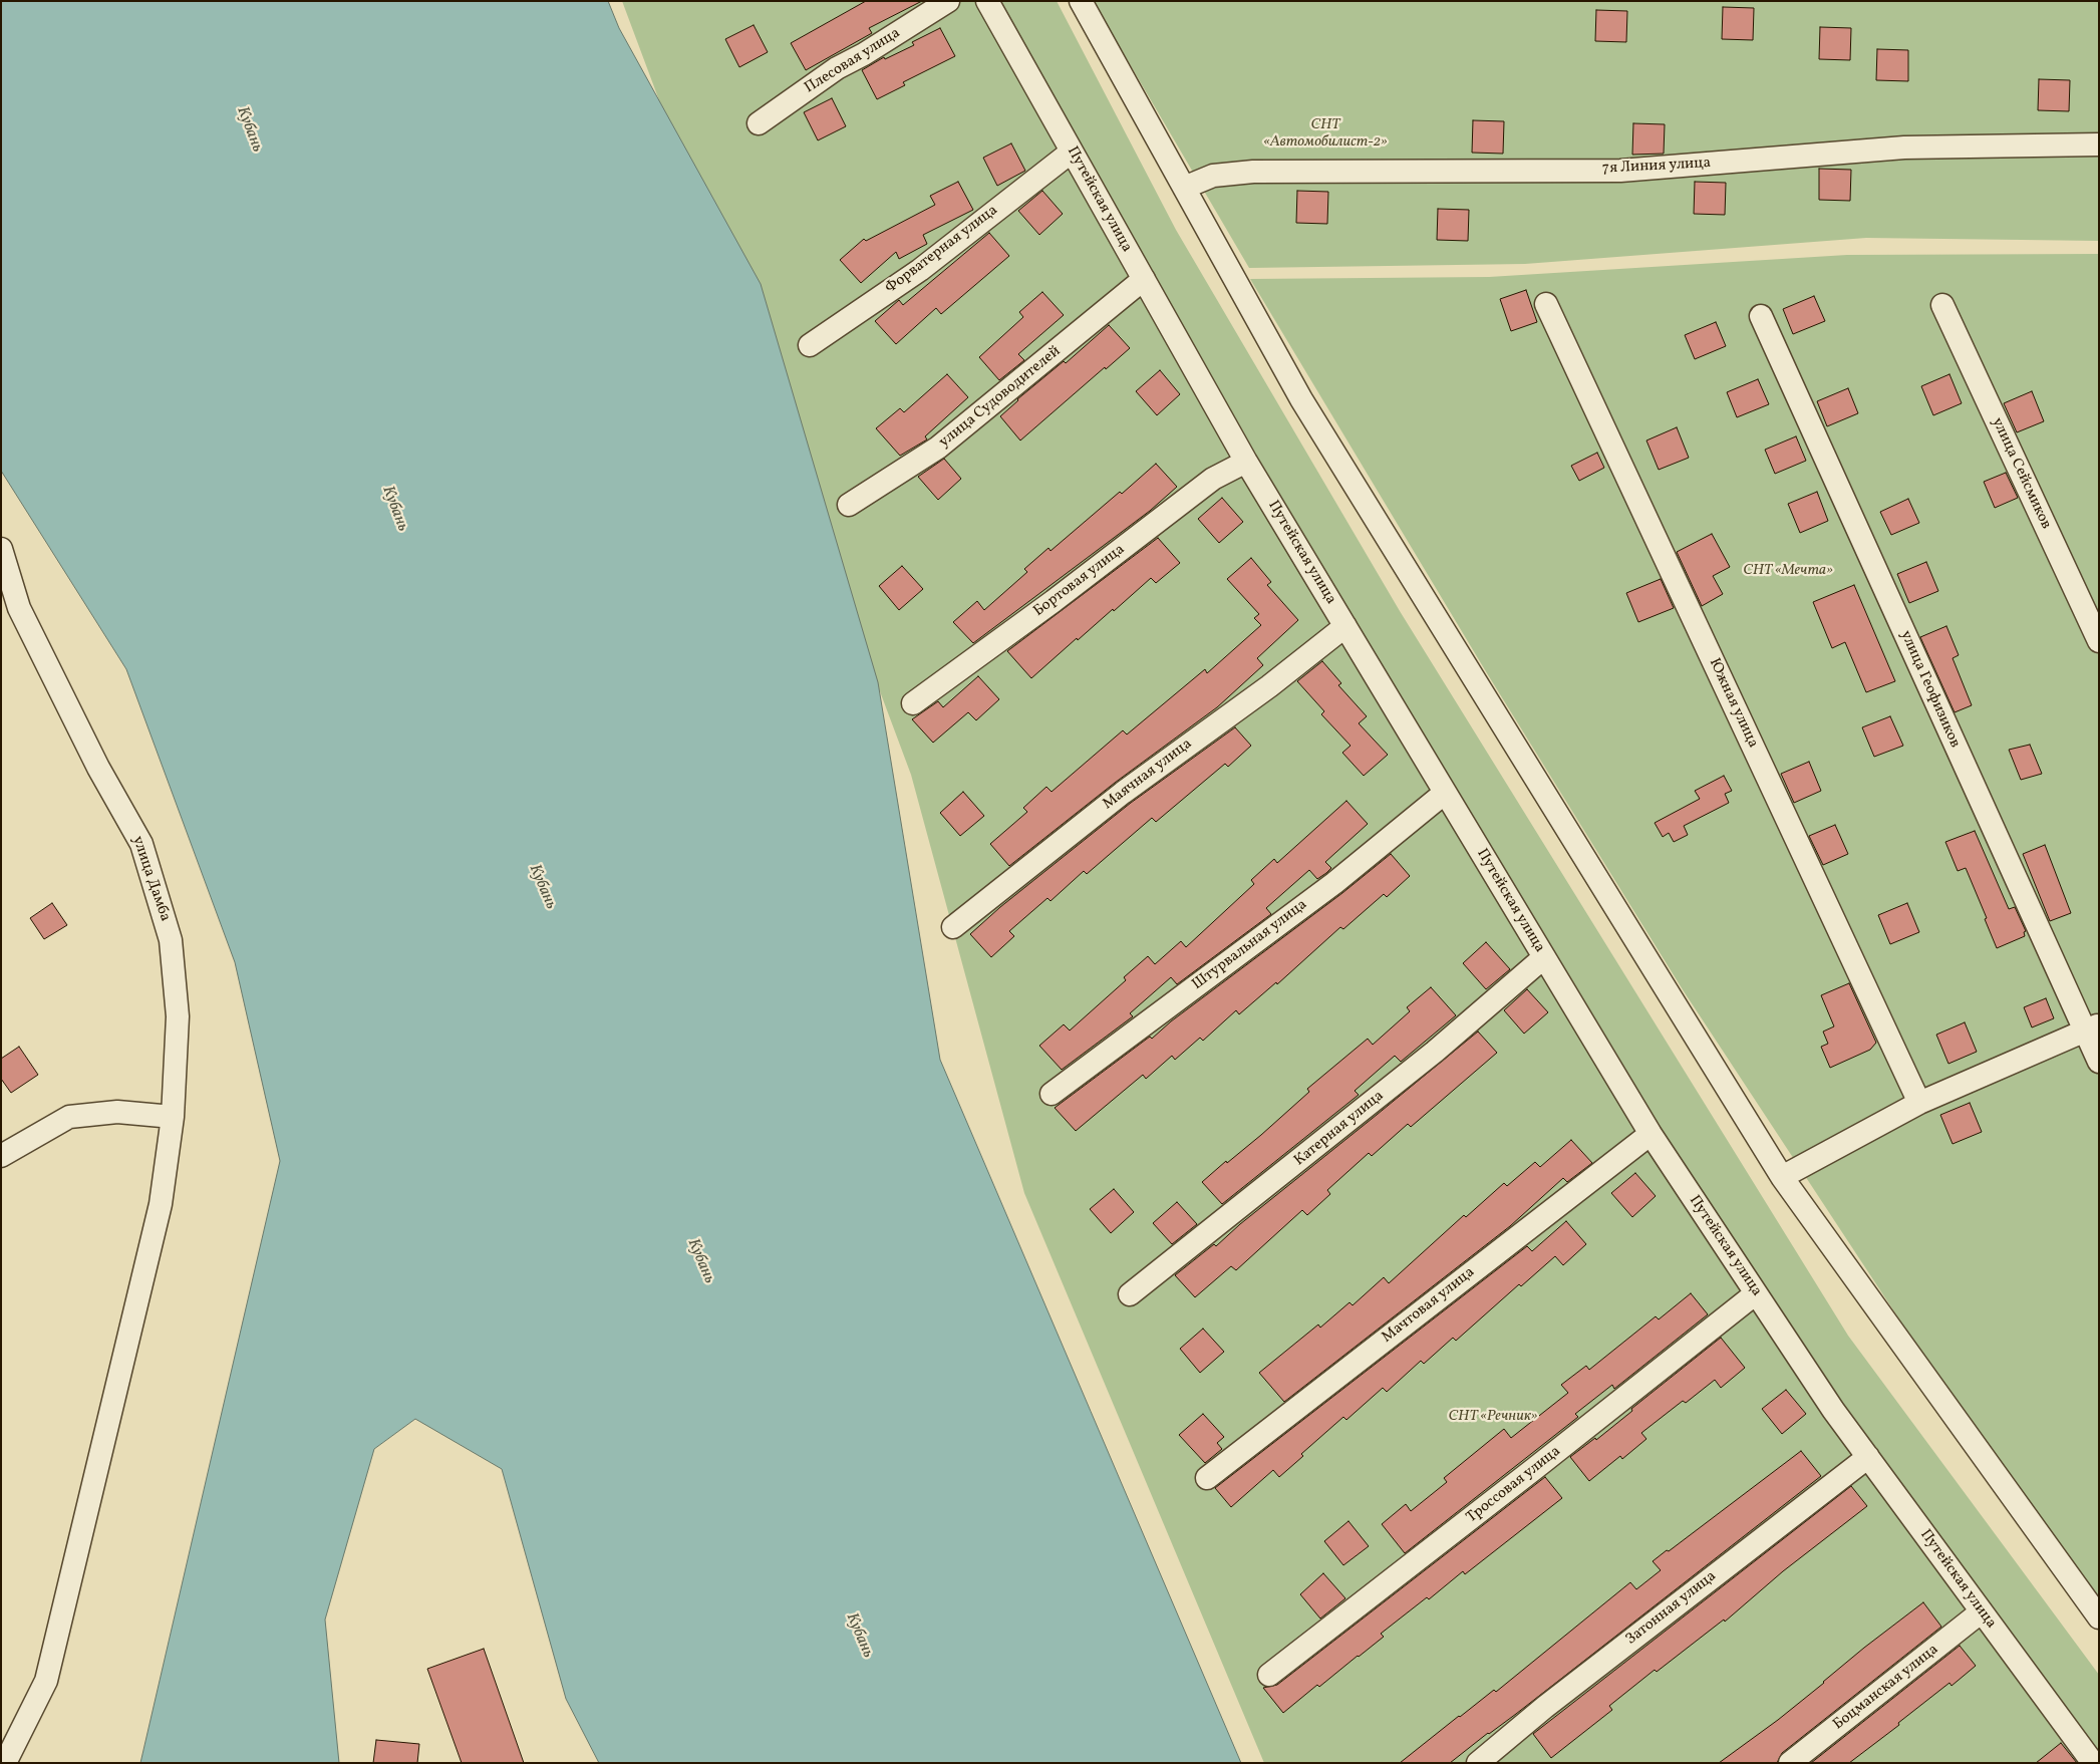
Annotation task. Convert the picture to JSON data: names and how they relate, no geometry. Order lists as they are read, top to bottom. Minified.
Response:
{"streets":{"street":["Плесовая улица","7я Линия улица","Путейская улица","Форватерная улица","улица Судоводителей","улица Сейсмиков","Бортовая улица","улица Геофизиков","Южная улица","Маячная улица","улица Дамба","Штурвальная улица","Катерная улица","Мачтовая улица","Троссовая улица","Затонная улица","Боцманская улица"]},"crossings":[["Путейская улица","Форватерная улица"],["Путейская улица","улица Судоводителей"],["Путейская улица","Бортовая улица"],["Путейская улица","Маячная улица"],["Путейская улица","Штурвальная улица"],["Путейская улица","Катерная улица"],["Путейская улица","Мачтовая улица"],["Путейская улица","Троссовая улица"],["Путейская улица","Затонная улица"],["Путейская улица","Боцманская улица"]],"water":["Кубань"],"parks":["СНТ «Автомобилист-2»","СНТ «Мечта»","СНТ «Речник»"]}
